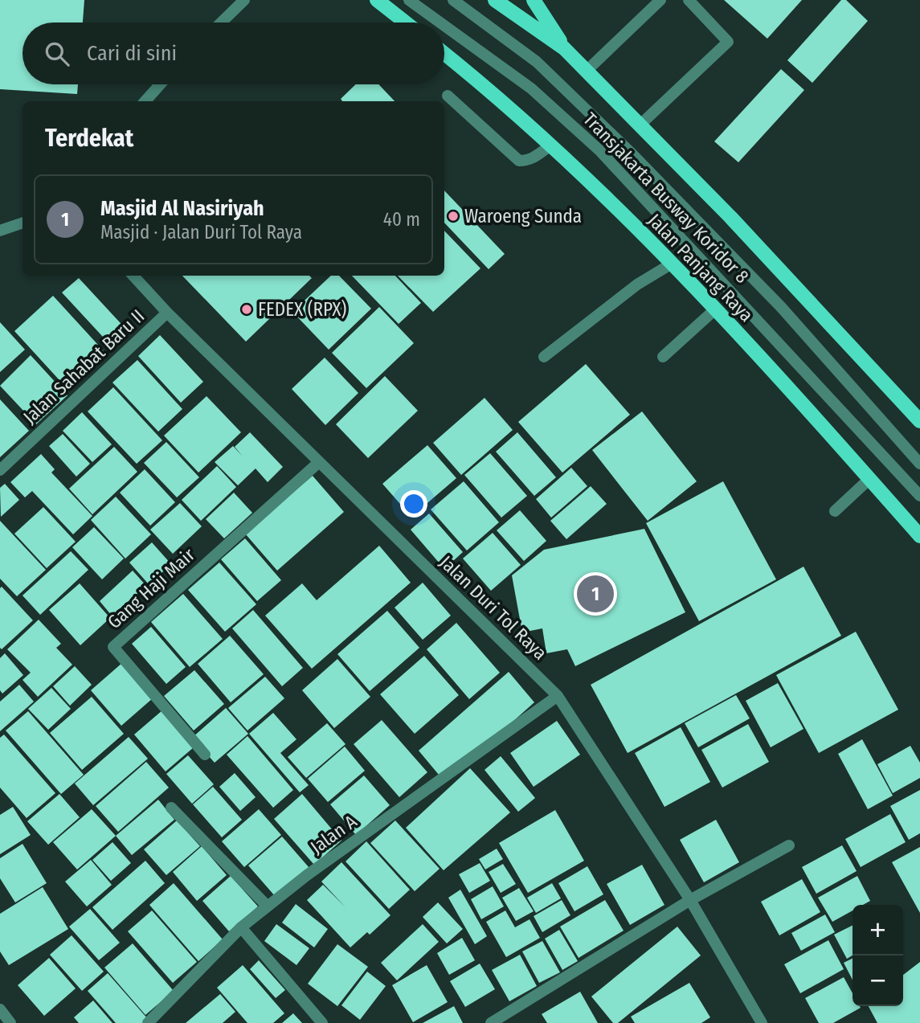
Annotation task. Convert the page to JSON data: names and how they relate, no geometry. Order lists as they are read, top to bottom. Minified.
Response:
{"streets":{"main road":["Jalan Panjang Raya"],"street":["Transjakarta Busway Koridor 8","Jalan Sahabat Baru II","Gang Haji Mair","Jalan Duri Tol Raya","Jalan A"]},"crossings":[["Jalan Sahabat Baru II","Jalan Duri Tol Raya"],["Gang Haji Mair","Jalan Duri Tol Raya"],["Jalan Duri Tol Raya","Jalan A"]],"places":["Waroeng Sunda","FEDEX (RPX)"],"page":{"search":"Cari di sini","heading":"Terdekat","list":[{"mark":"1","name":"Masjid Al Nasiriyah","note":"Masjid · Jalan Duri Tol Raya","value":"40 m"}],"pins":"1","map_buttons":["+","−"]}}
